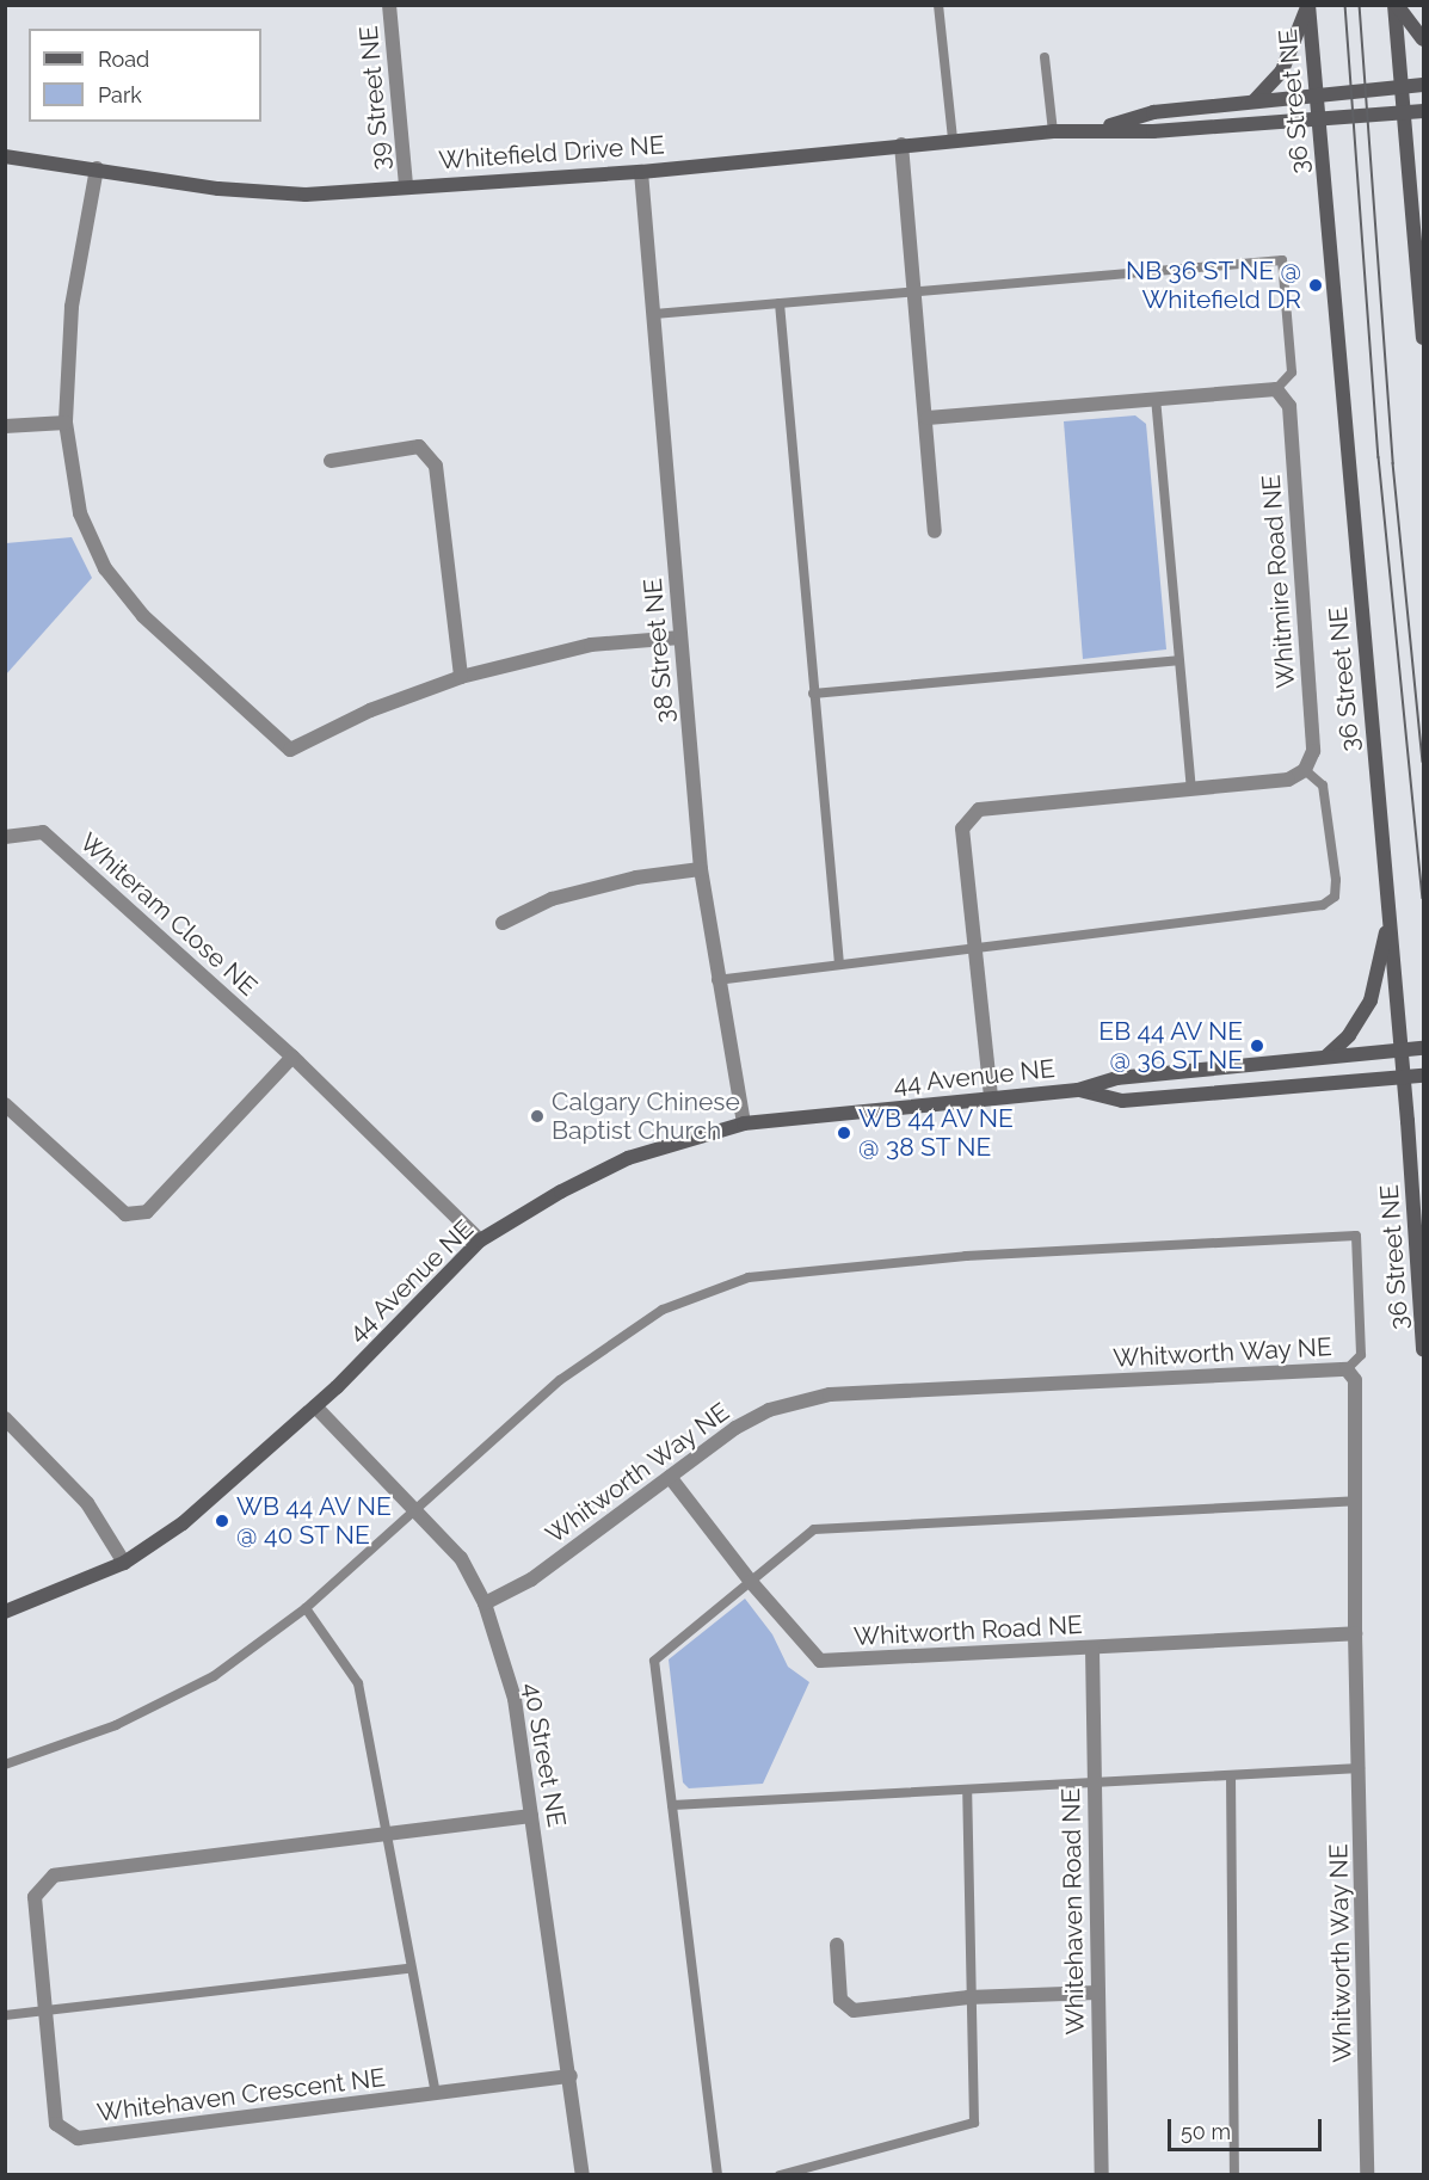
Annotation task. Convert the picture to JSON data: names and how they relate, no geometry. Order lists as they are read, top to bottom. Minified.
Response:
{"streets":{"street":["39 Street NE","36 Street NE","Whitefield Drive NE","Whitmire Road NE","38 Street NE","Whiteram Close NE","44 Avenue NE","Whitworth Way NE","Whitworth Road NE","40 Street NE","Whitehaven Road NE","Whitehaven Crescent NE"]},"crossings":[["39 Street NE","Whitefield Drive NE"],["36 Street NE","Whitefield Drive NE"],["36 Street NE","44 Avenue NE"],["Whitefield Drive NE","38 Street NE"],["38 Street NE","44 Avenue NE"],["Whiteram Close NE","44 Avenue NE"],["44 Avenue NE","40 Street NE"],["Whitworth Way NE","Whitworth Road NE"],["Whitworth Way NE","40 Street NE"],["Whitworth Road NE","Whitehaven Road NE"],["40 Street NE","Whitehaven Crescent NE"]],"places":["NB 36 ST NE @ Whitefield DR","EB 44 AV NE @ 36 ST NE","Calgary Chinese Baptist Church","WB 44 AV NE @ 38 ST NE","WB 44 AV NE @ 40 ST NE"],"legend":["Road","Park"],"scale_bar":"50 m"}
